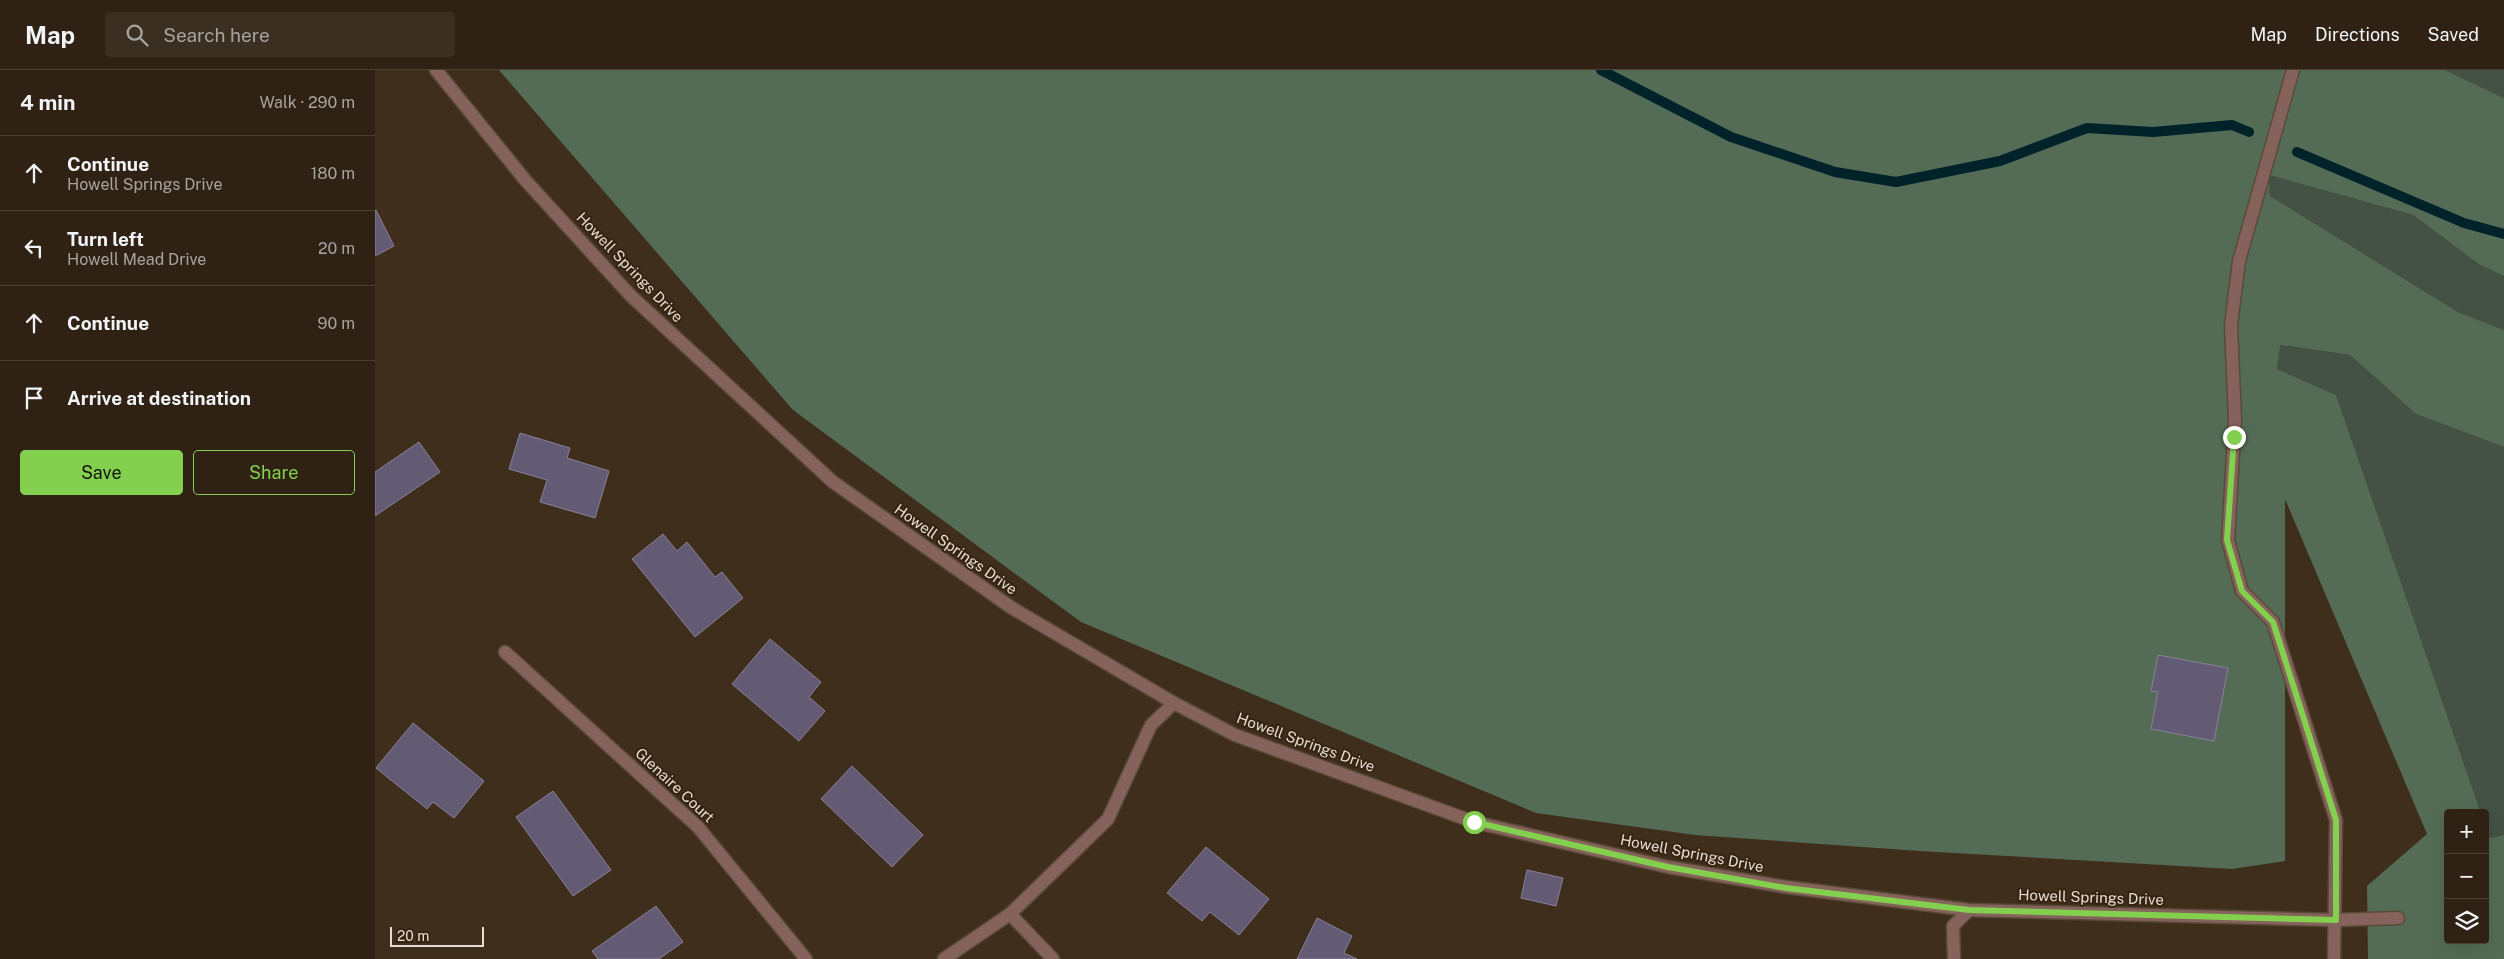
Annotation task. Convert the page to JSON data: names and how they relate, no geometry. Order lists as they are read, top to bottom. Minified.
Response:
{"streets":{"street":["Howell Springs Drive","Glenaire Court"]},"scale_bar":"20 m","page":{"header":"Map","search":"Search here","nav":["Map","Directions","Saved"],"heading":["4 min","Walk · 290 m"],"list":[["Continue","Howell Springs Drive","180 m"],["Turn left","Howell Mead Drive","20 m"],["Continue","90 m"],"Arrive at destination"],"buttons":["Save","Share"],"map_buttons":["+","−"],"scale":"20 m"}}
